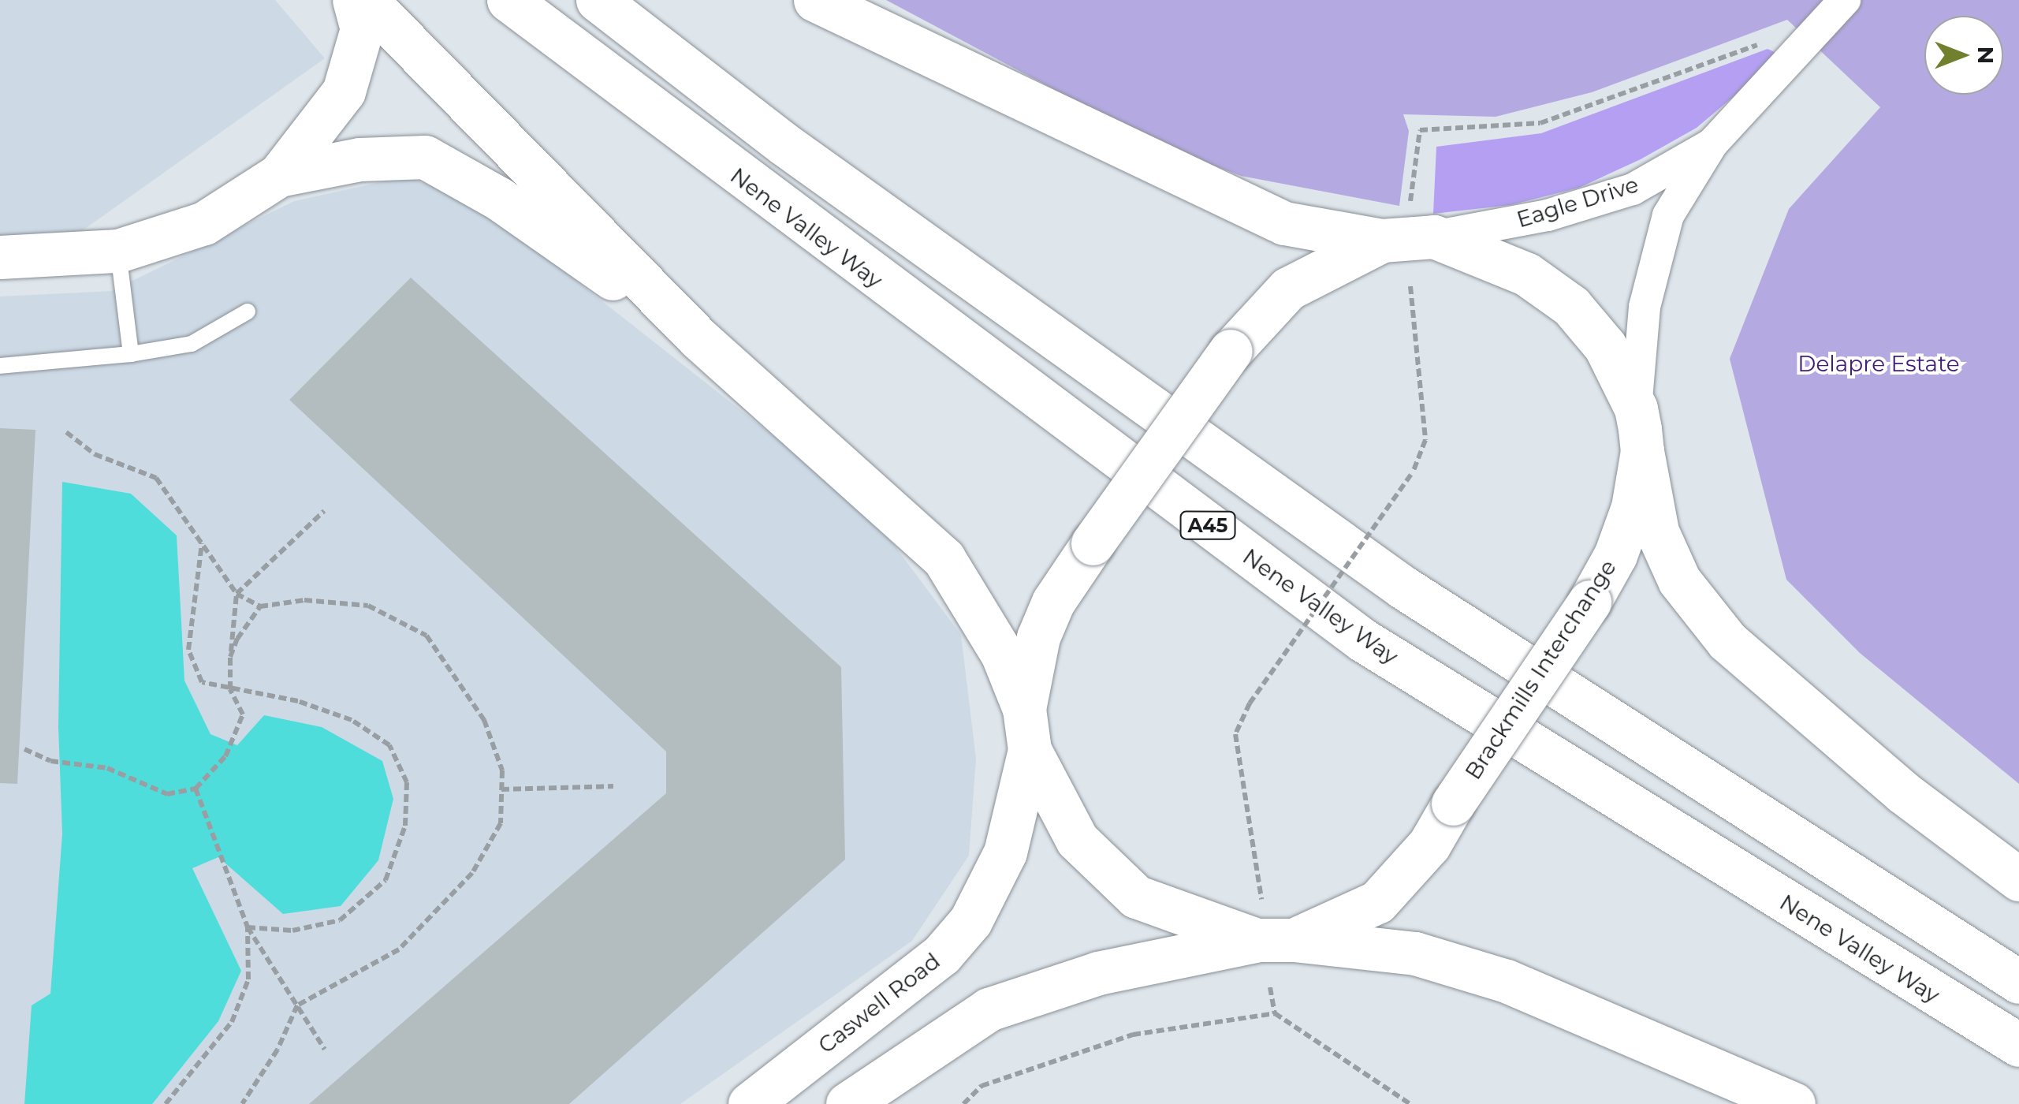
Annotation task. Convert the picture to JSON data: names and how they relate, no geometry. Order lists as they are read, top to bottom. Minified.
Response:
{"streets":{"main road":["Nene Valley Way","A45","Brackmills Interchange","Caswell Road"],"street":["Eagle Drive"]},"crossings":[["Eagle Drive","Brackmills Interchange"],["Brackmills Interchange","Caswell Road"]],"parks":["Delapre Estate"],"north":"right"}
